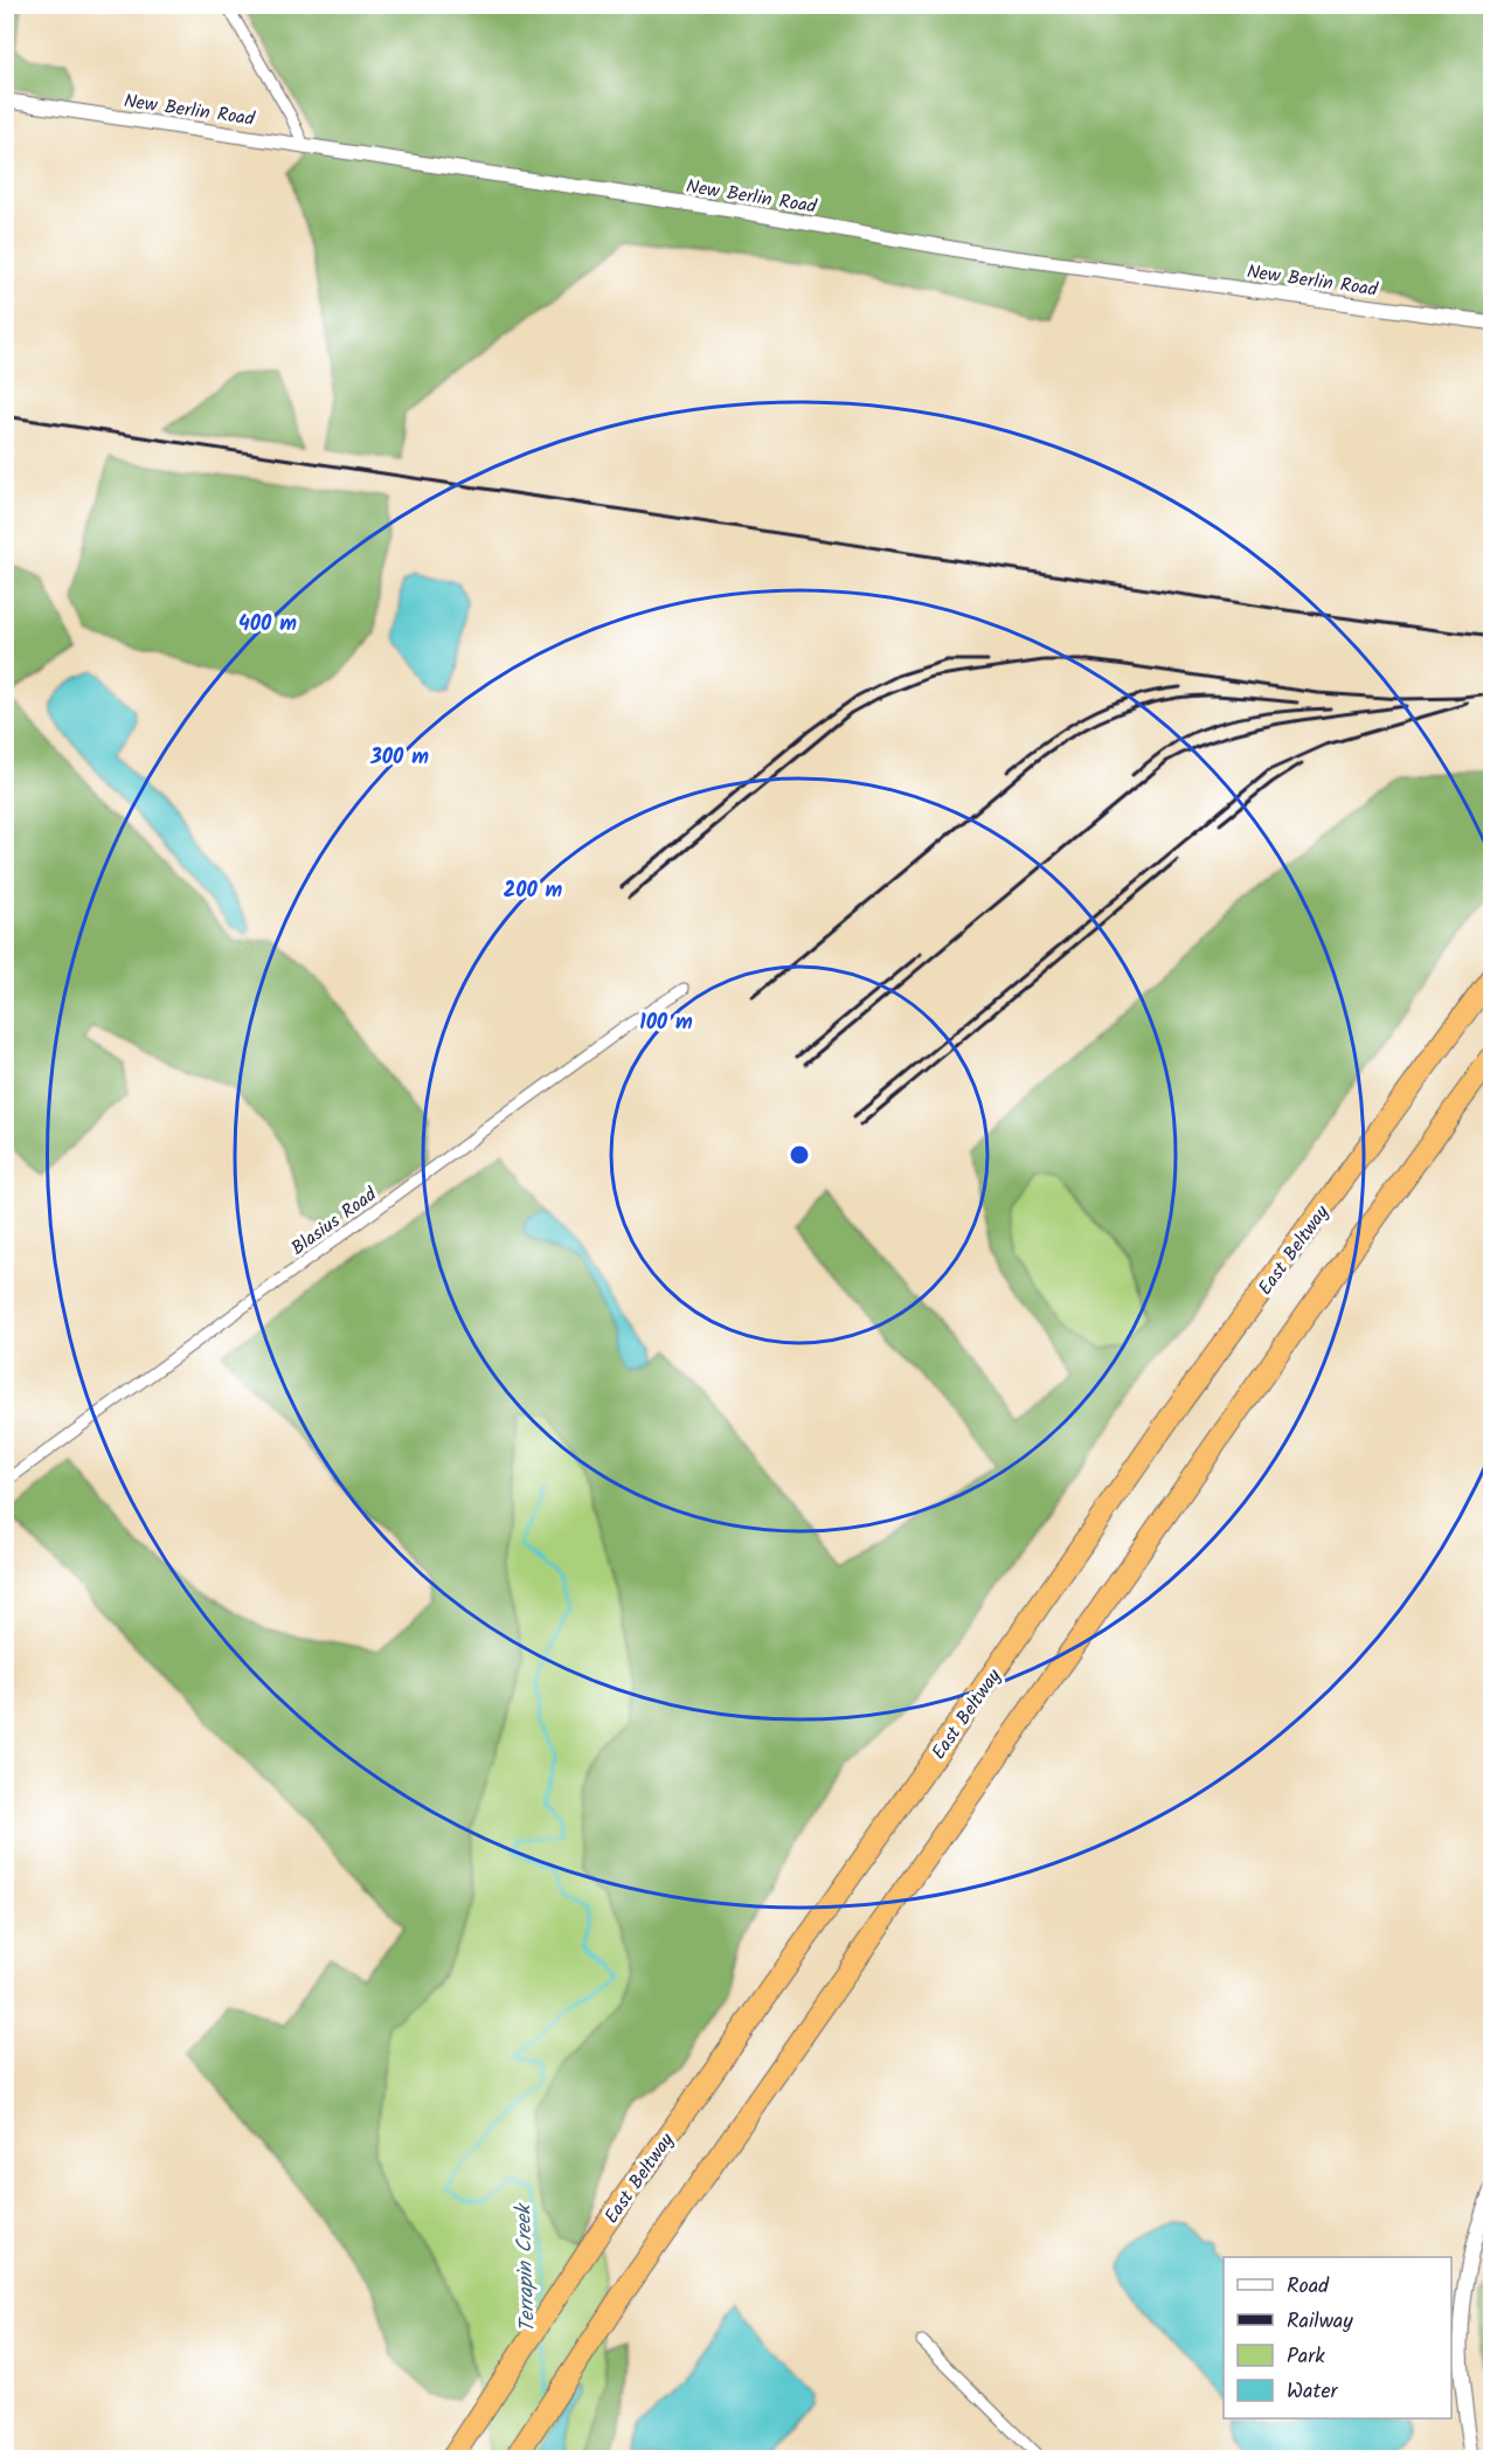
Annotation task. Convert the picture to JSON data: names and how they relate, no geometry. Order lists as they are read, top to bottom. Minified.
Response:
{"streets":{"highway":["East Beltway"],"street":["New Berlin Road","Blasius Road"]},"water":["Terrapin Creek"],"legend":["Road","Railway","Park","Water"],"rings":["400 m","300 m","200 m","100 m"]}
